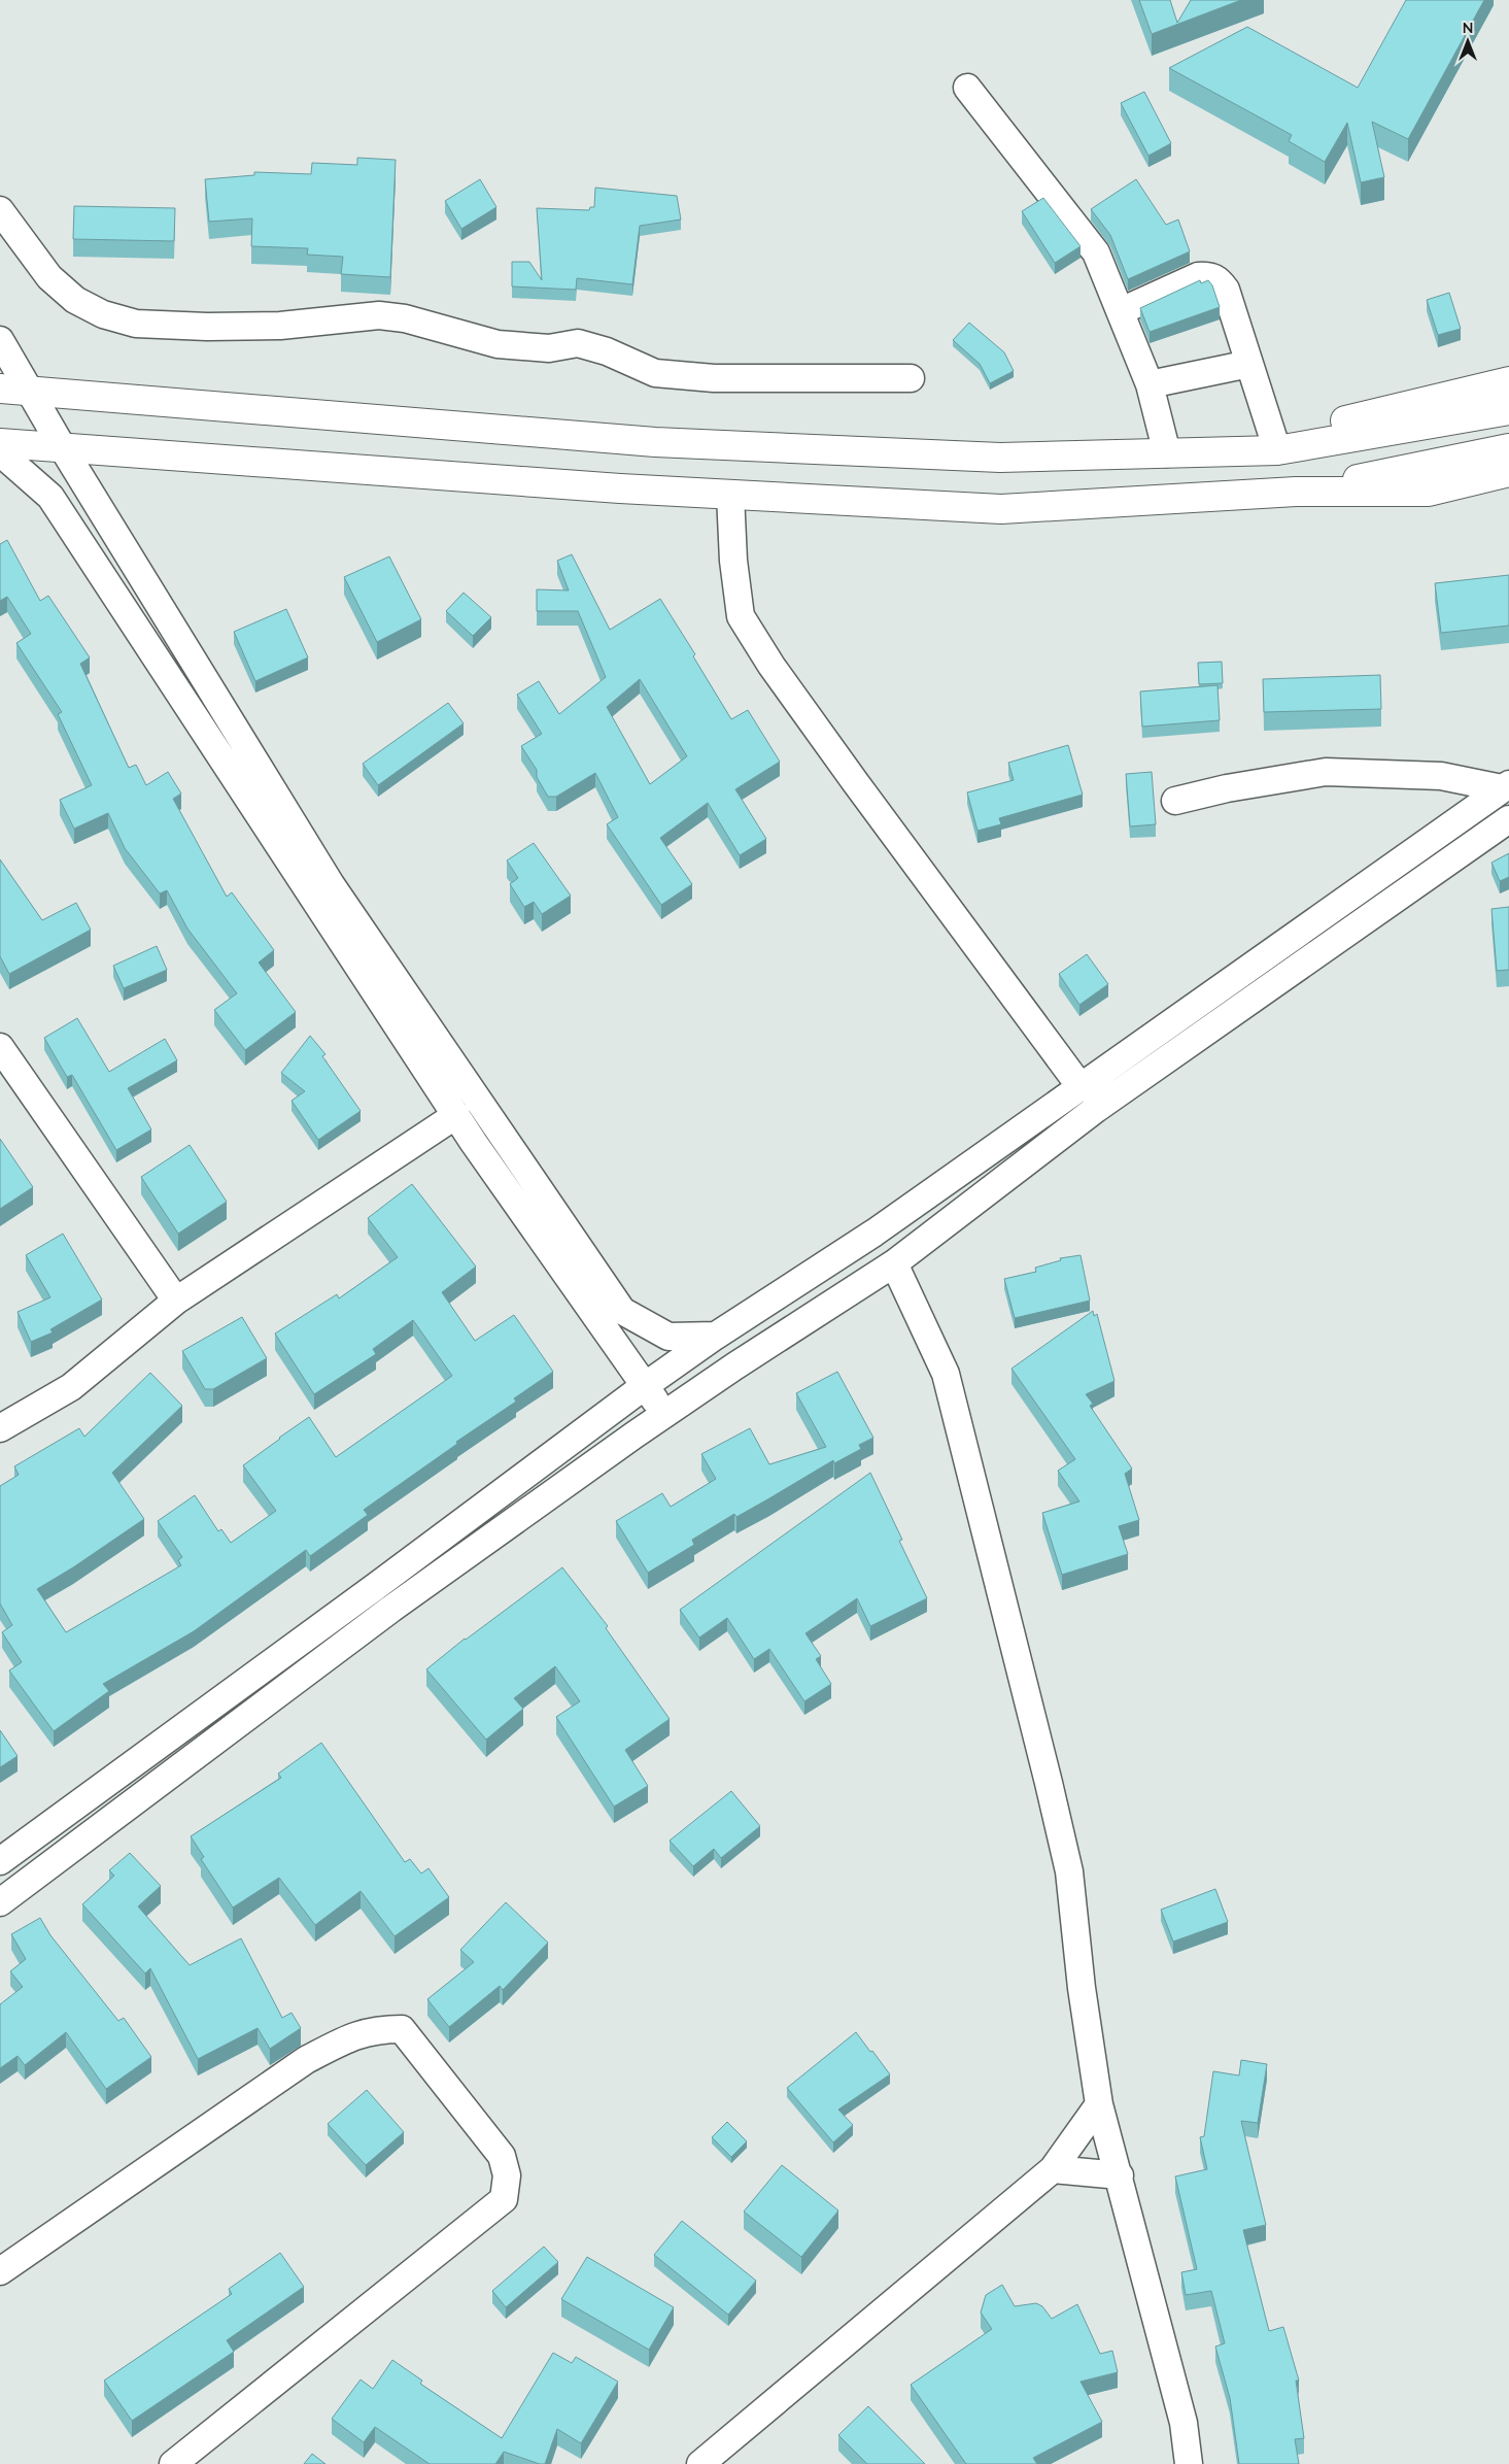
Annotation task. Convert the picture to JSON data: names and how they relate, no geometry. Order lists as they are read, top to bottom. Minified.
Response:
{"north":"top"}
